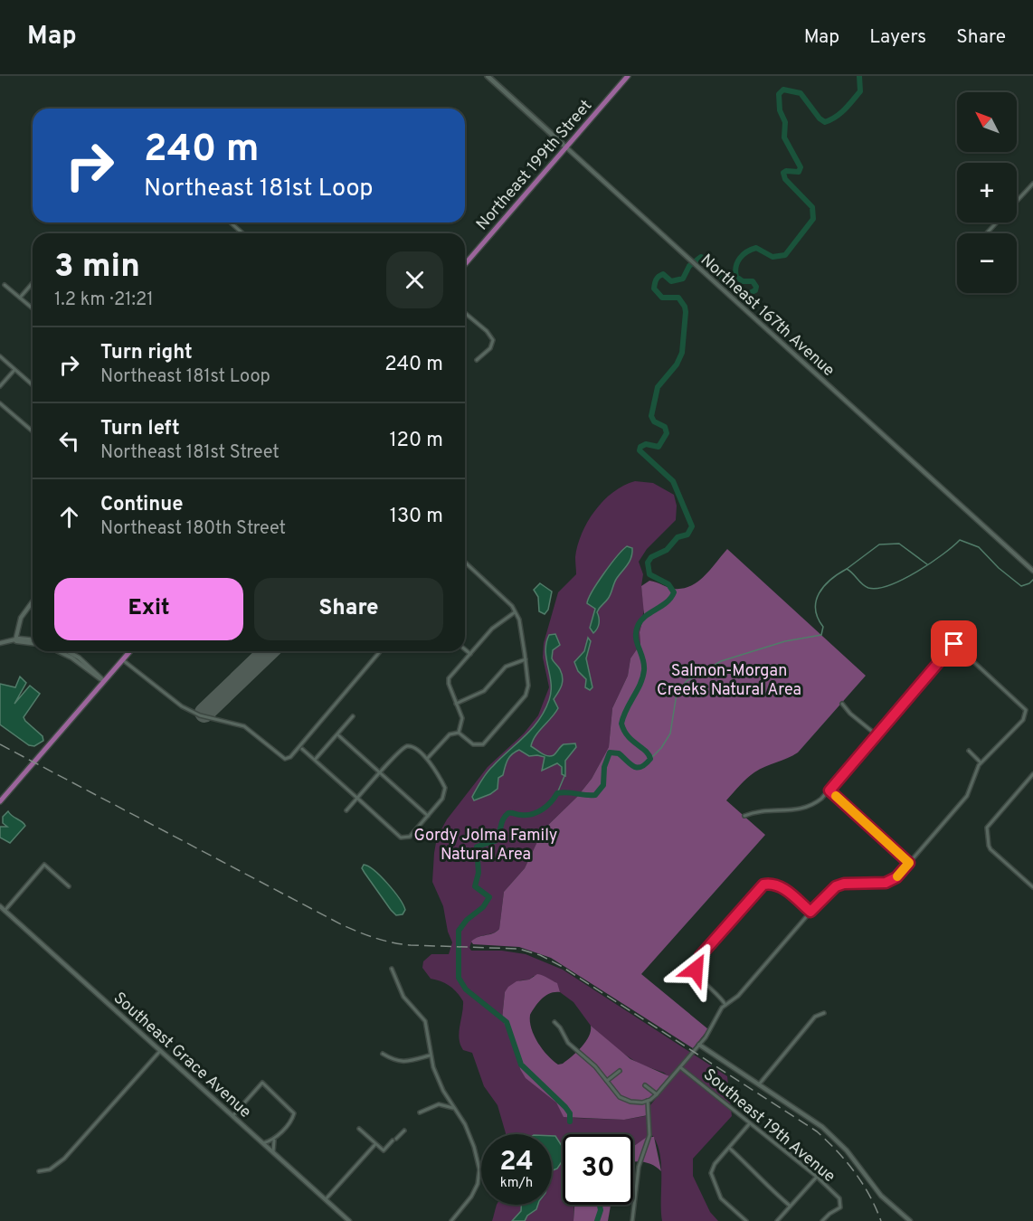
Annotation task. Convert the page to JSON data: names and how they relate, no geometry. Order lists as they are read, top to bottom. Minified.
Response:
{"streets":{"main road":["Northeast 199th Street","Northeast 167th Avenue"],"street":["Southeast Grace Avenue","Southeast 19th Avenue"]},"crossings":[["Northeast 199th Street","Northeast 167th Avenue"]],"parks":["Salmon-Morgan Creeks Natural Area","Gordy Jolma Family Natural Area"],"north":"top left","page":{"header":"Map","nav":["Map","Layers","Share"],"map_buttons":["+","−"],"turn":["240 m","Northeast 181st Loop"],"heading":["3 min","1.2 km · 21:21"],"list":[{"name":"Turn right","note":"Northeast 181st Loop","value":"240 m"},{"name":"Turn left","note":"Northeast 181st Street","value":"120 m"},{"name":"Continue","note":"Northeast 180th Street","value":"130 m"}],"buttons":["Exit","Share"],"speed":"24 km/h","limit":"30"}}
